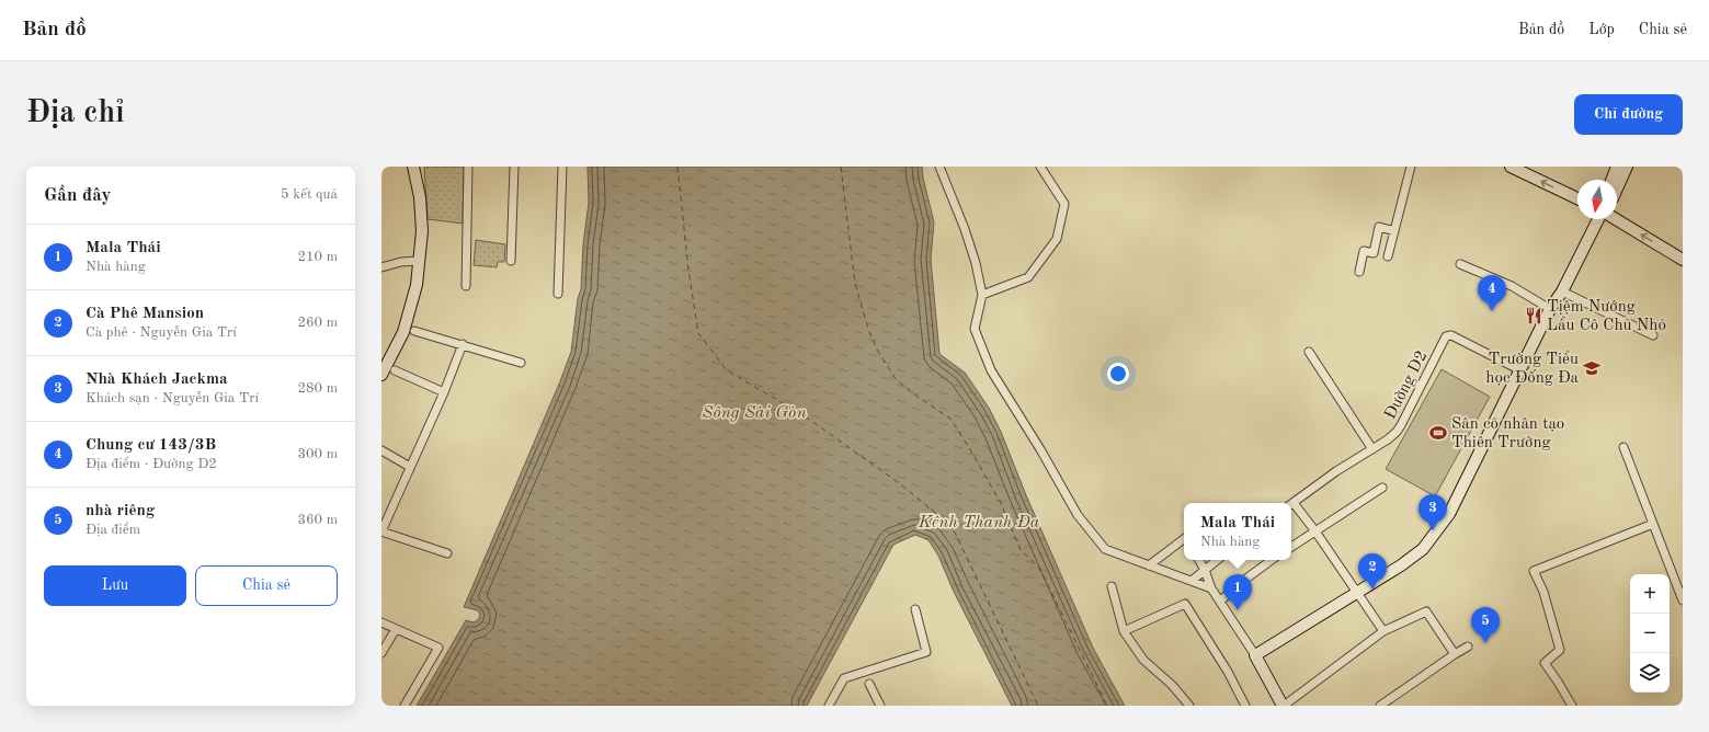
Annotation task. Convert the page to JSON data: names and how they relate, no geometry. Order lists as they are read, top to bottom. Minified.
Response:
{"streets":{"street":["Đường D2"]},"water":["Sông Sài Gòn","Kênh Thanh Đa"],"places":{"restaurant":["Tịệm Nướng Lẩu Cô Chủ Nhỏ"],"school or university":["Trường Tiểu học Đống Đa"],"sports":["Sân cỏ nhân tạo Thiên Trường"]},"north":"bottom","page":{"header":"Bản đồ","nav":["Bản đồ","Lớp","Chia sẻ"],"buttons":["Chỉ đường",["Lưu","Chia sẻ"]],"title":"Địa chỉ","heading":["Gần đây","5 kết quả"],"list":[{"mark":"1","name":"Mala Thái","note":"Nhà hàng","value":"210 m"},{"mark":"2","name":"Cà Phê Mansion","note":"Cà phê · Nguyễn Gia Trí","value":"260 m"},{"mark":"3","name":"Nhà Khách Jackma","note":"Khách sạn · Nguyễn Gia Trí","value":"280 m"},{"mark":"4","name":"Chung cư 143/3B","note":"Địa điểm · Đường D2","value":"300 m"},{"mark":"5","name":"nhà riêng","note":"Địa điểm","value":"360 m"}],"pins":["4","3","2","1","5"],"popup":["Mala Thái","Nhà hàng"],"map_buttons":["+","−"]}}
